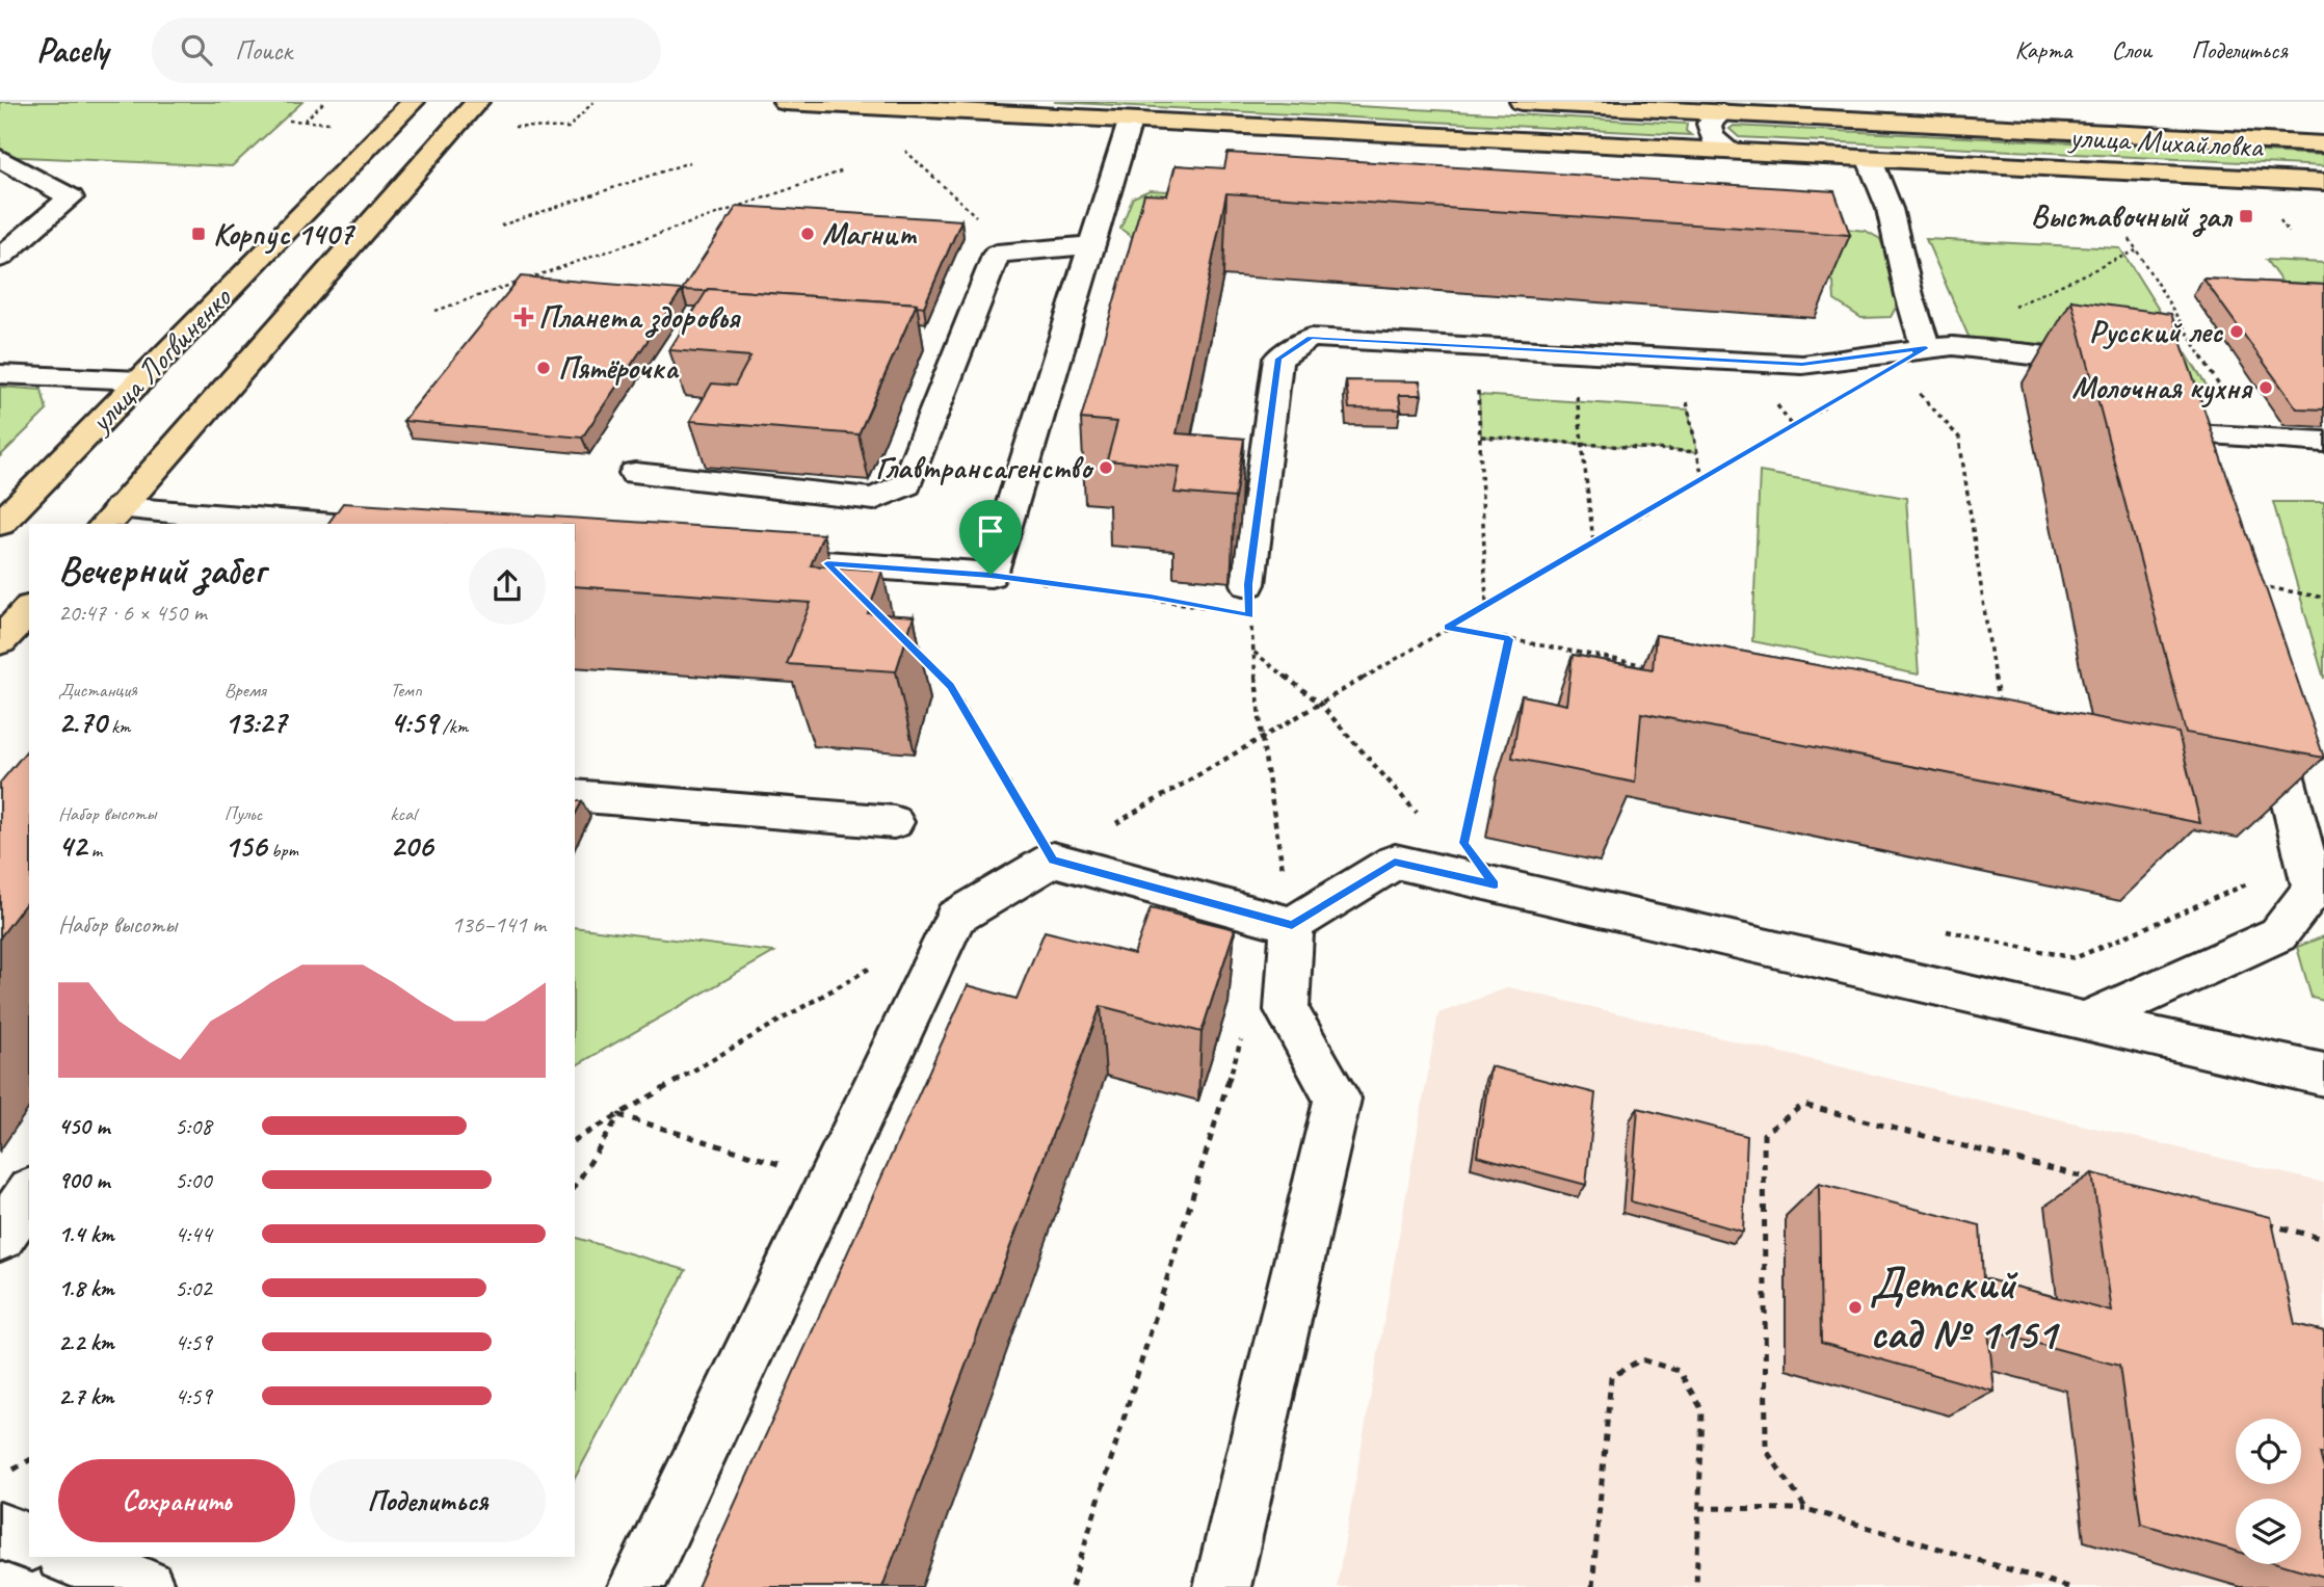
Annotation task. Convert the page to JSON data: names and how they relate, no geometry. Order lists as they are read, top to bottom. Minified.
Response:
{"streets":{"main road":["улица Михайловка","улица Логвиненко"]},"places":{"transit":["Выставочный зал","Корпус 1407"],"other":["Магнит","Русский лес","Пятёрочка","Молочная кухня","Главтрансагенство","Детский сад № 1151"],"health":["Планета здоровья"]},"page":{"header":"Pacely","search":"Поиск","nav":["Карта","Слои","Поделиться"],"heading":["Вечерний забег","20:47 · 6 × 450 m"],"stats":[["Дистанция","2.70 km"],["Время","13:27"],["Темп","4:59 /km"],["Набор высоты","42 m"],["Пульс","156 bpm"],["kcal","206"]],"chart":["Набор высоты","136–141 m"],"list":[{"name":"450 m","note":"5:08"},{"name":"900 m","note":"5:00"},{"name":"1.4 km","note":"4:44"},{"name":"1.8 km","note":"5:02"},{"name":"2.2 km","note":"4:59"},{"name":"2.7 km","note":"4:59"}],"buttons":["Сохранить","Поделиться"]}}
